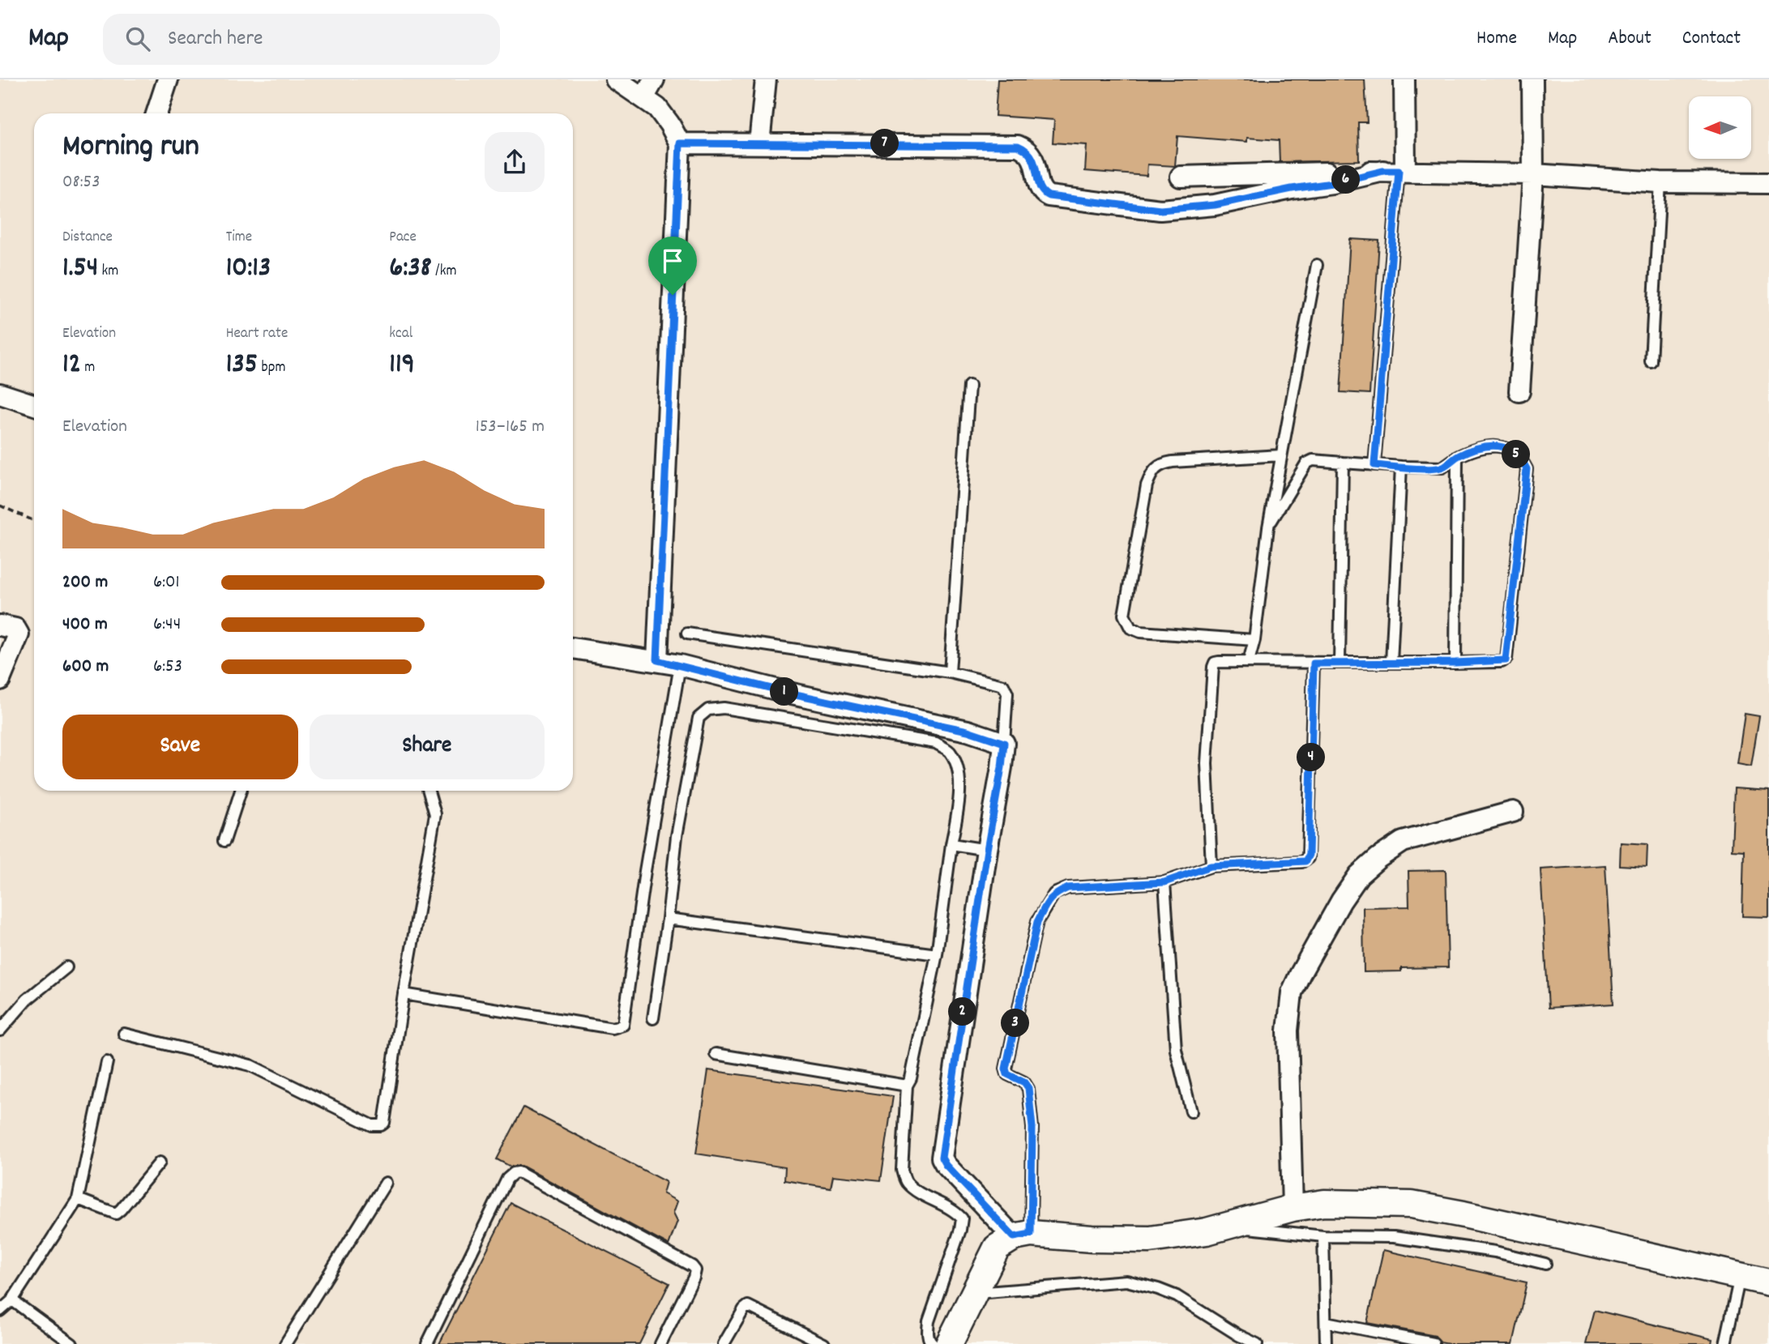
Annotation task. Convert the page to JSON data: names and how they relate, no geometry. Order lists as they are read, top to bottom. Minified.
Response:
{"north":"left","page":{"header":"Map","search":"Search here","nav":["Home","Map","About","Contact"],"heading":["Morning run","08:53"],"pins":["7","6","5","1","4","2","3"],"stats":[["Distance","1.54 km"],["Time","10:13"],["Pace","6:38 /km"],["Elevation","12 m"],["Heart rate","135 bpm"],["kcal","119"]],"chart":["Elevation","153–165 m"],"list":[{"name":"200 m","note":"6:01"},{"name":"400 m","note":"6:44"},{"name":"600 m","note":"6:53"}],"buttons":["Save","Share"]}}
